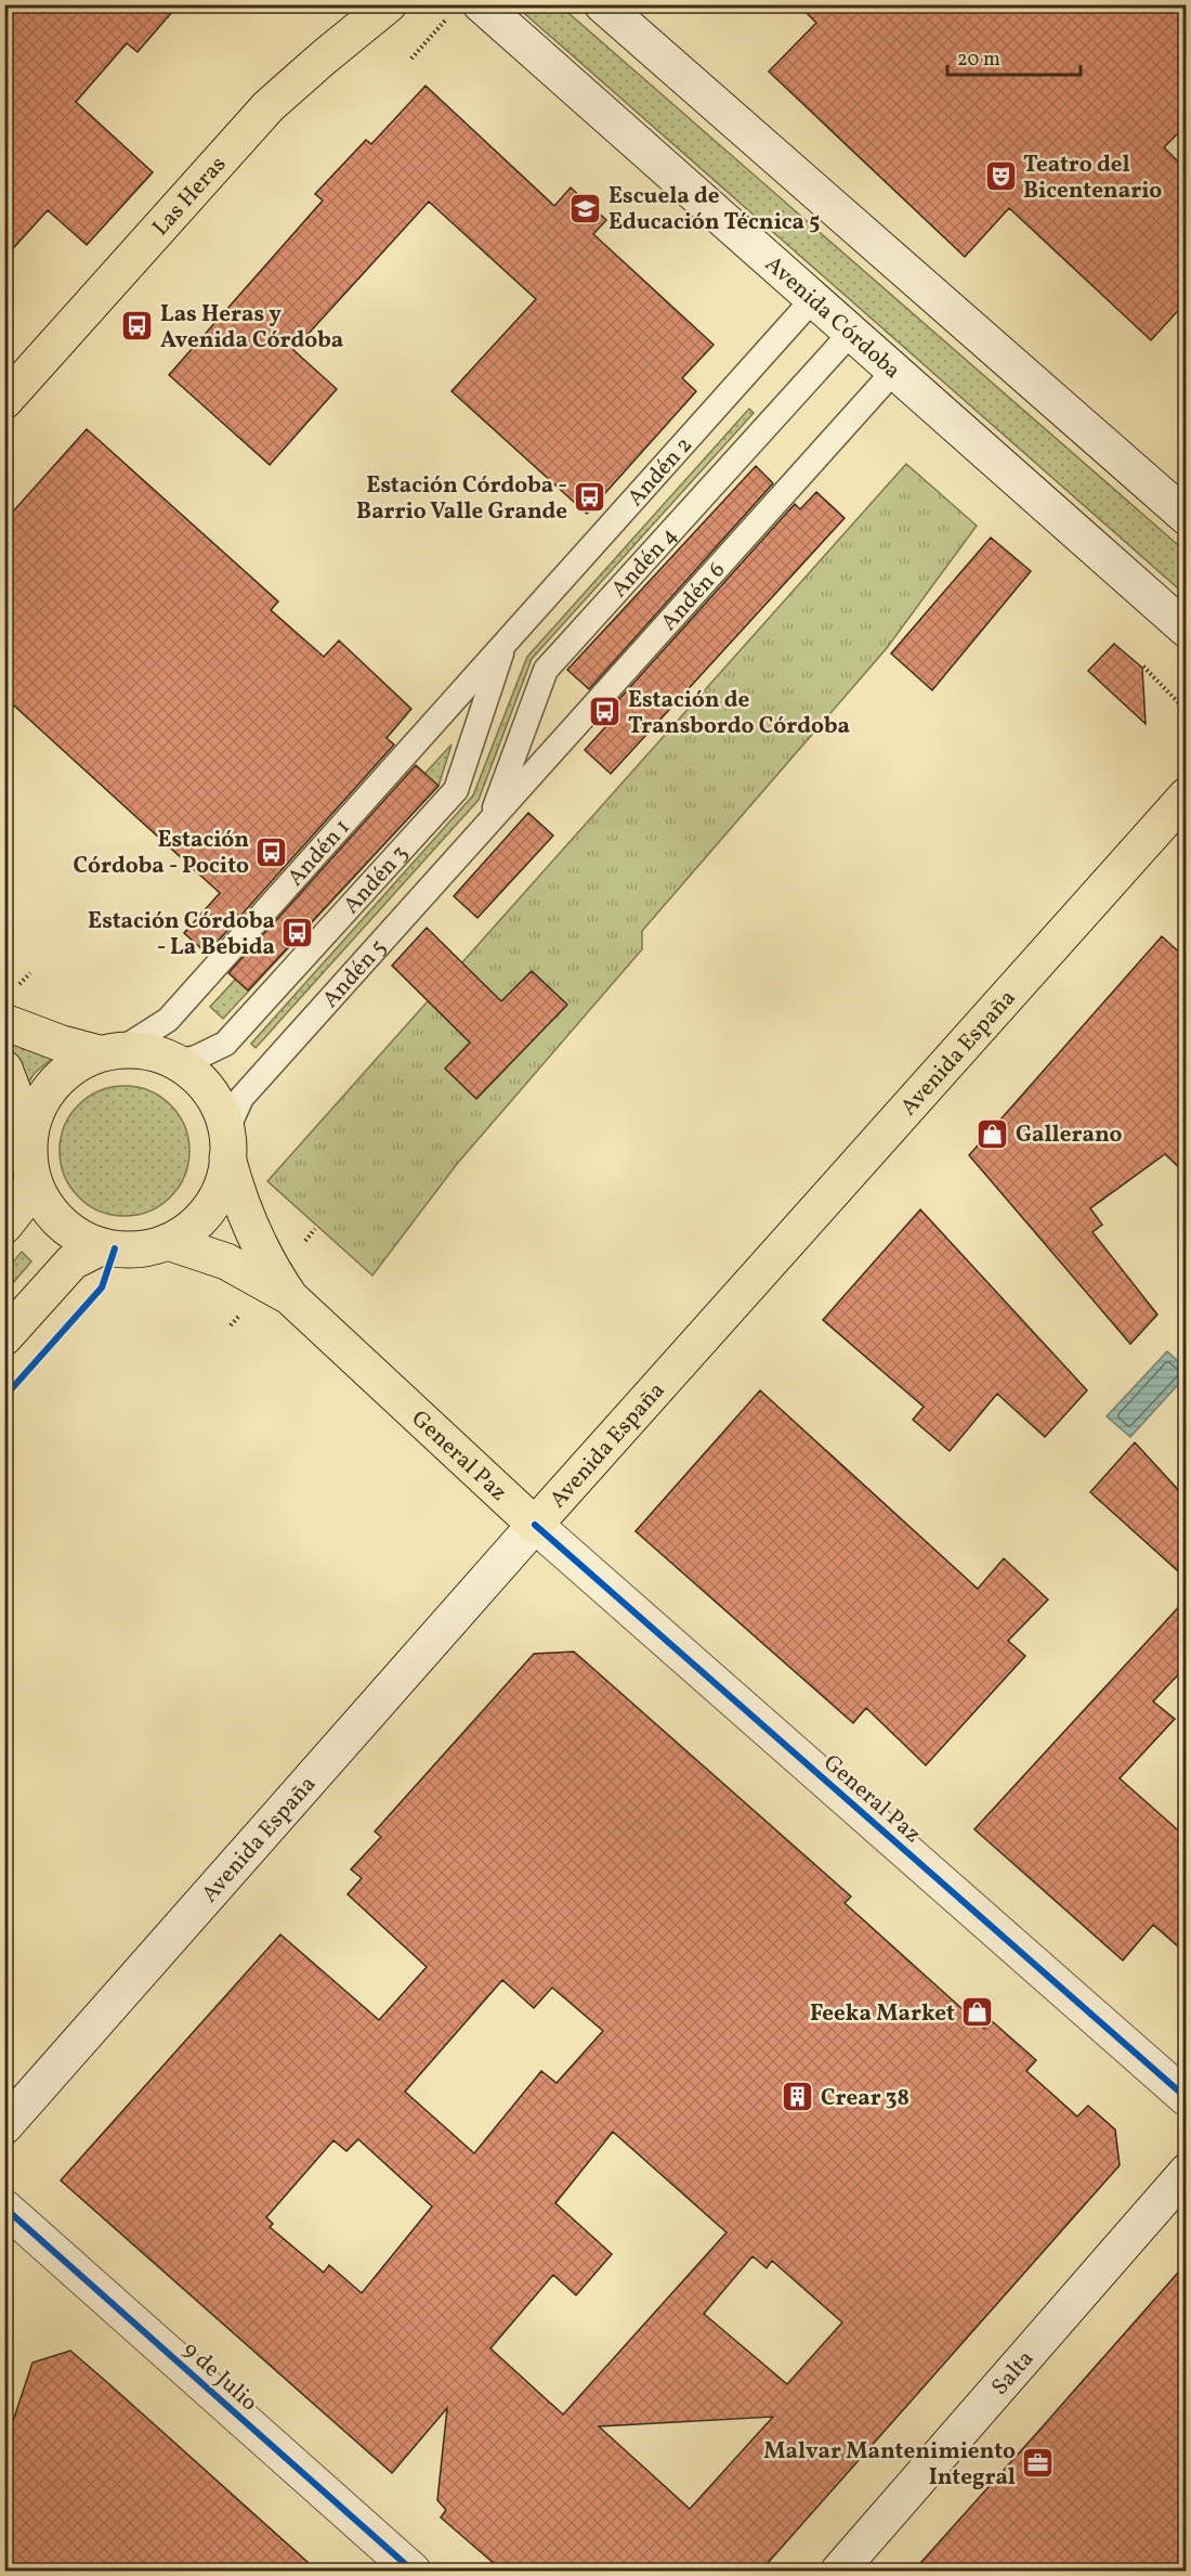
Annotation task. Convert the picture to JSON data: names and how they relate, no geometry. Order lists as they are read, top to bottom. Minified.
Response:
{"streets":{"main road":["Las Heras","Avenida Córdoba","Avenida España","General Paz","Salta","9 de Julio"],"lane":["Andén 2","Andén 4","Andén 6","Andén 1","Andén 3","Andén 5"]},"crossings":[["Avenida Córdoba","Andén 2"],["Avenida Córdoba","Andén 4"],["Avenida Córdoba","Andén 6"],["Andén 2","Andén 1"],["Andén 2","Andén 3"],["Andén 4","Andén 6"],["Andén 4","Andén 5"],["Andén 6","Andén 5"],["Andén 1","Andén 3"],["Andén 1","Andén 5"],["Andén 1","General Paz"],["Andén 3","Andén 5"],["Andén 3","General Paz"],["Andén 5","General Paz"],["Avenida España","General Paz"]],"places":{"theatre":["Teatro del Bicentenario"],"school or university":["Escuela de Educación Técnica 5"],"bus stop":["Las Heras y Avenida Córdoba","Estación Córdoba - Barrio Valle Grande","Estación de Transbordo Córdoba","Estación Córdoba - Pocito","Estación Córdoba - La Bebida"],"shop":["Gallerano","Feeka Market"],"building":["Crear 38"],"office":["Malvar Mantenimiento Integral"]},"scale_bar":"20 m"}
